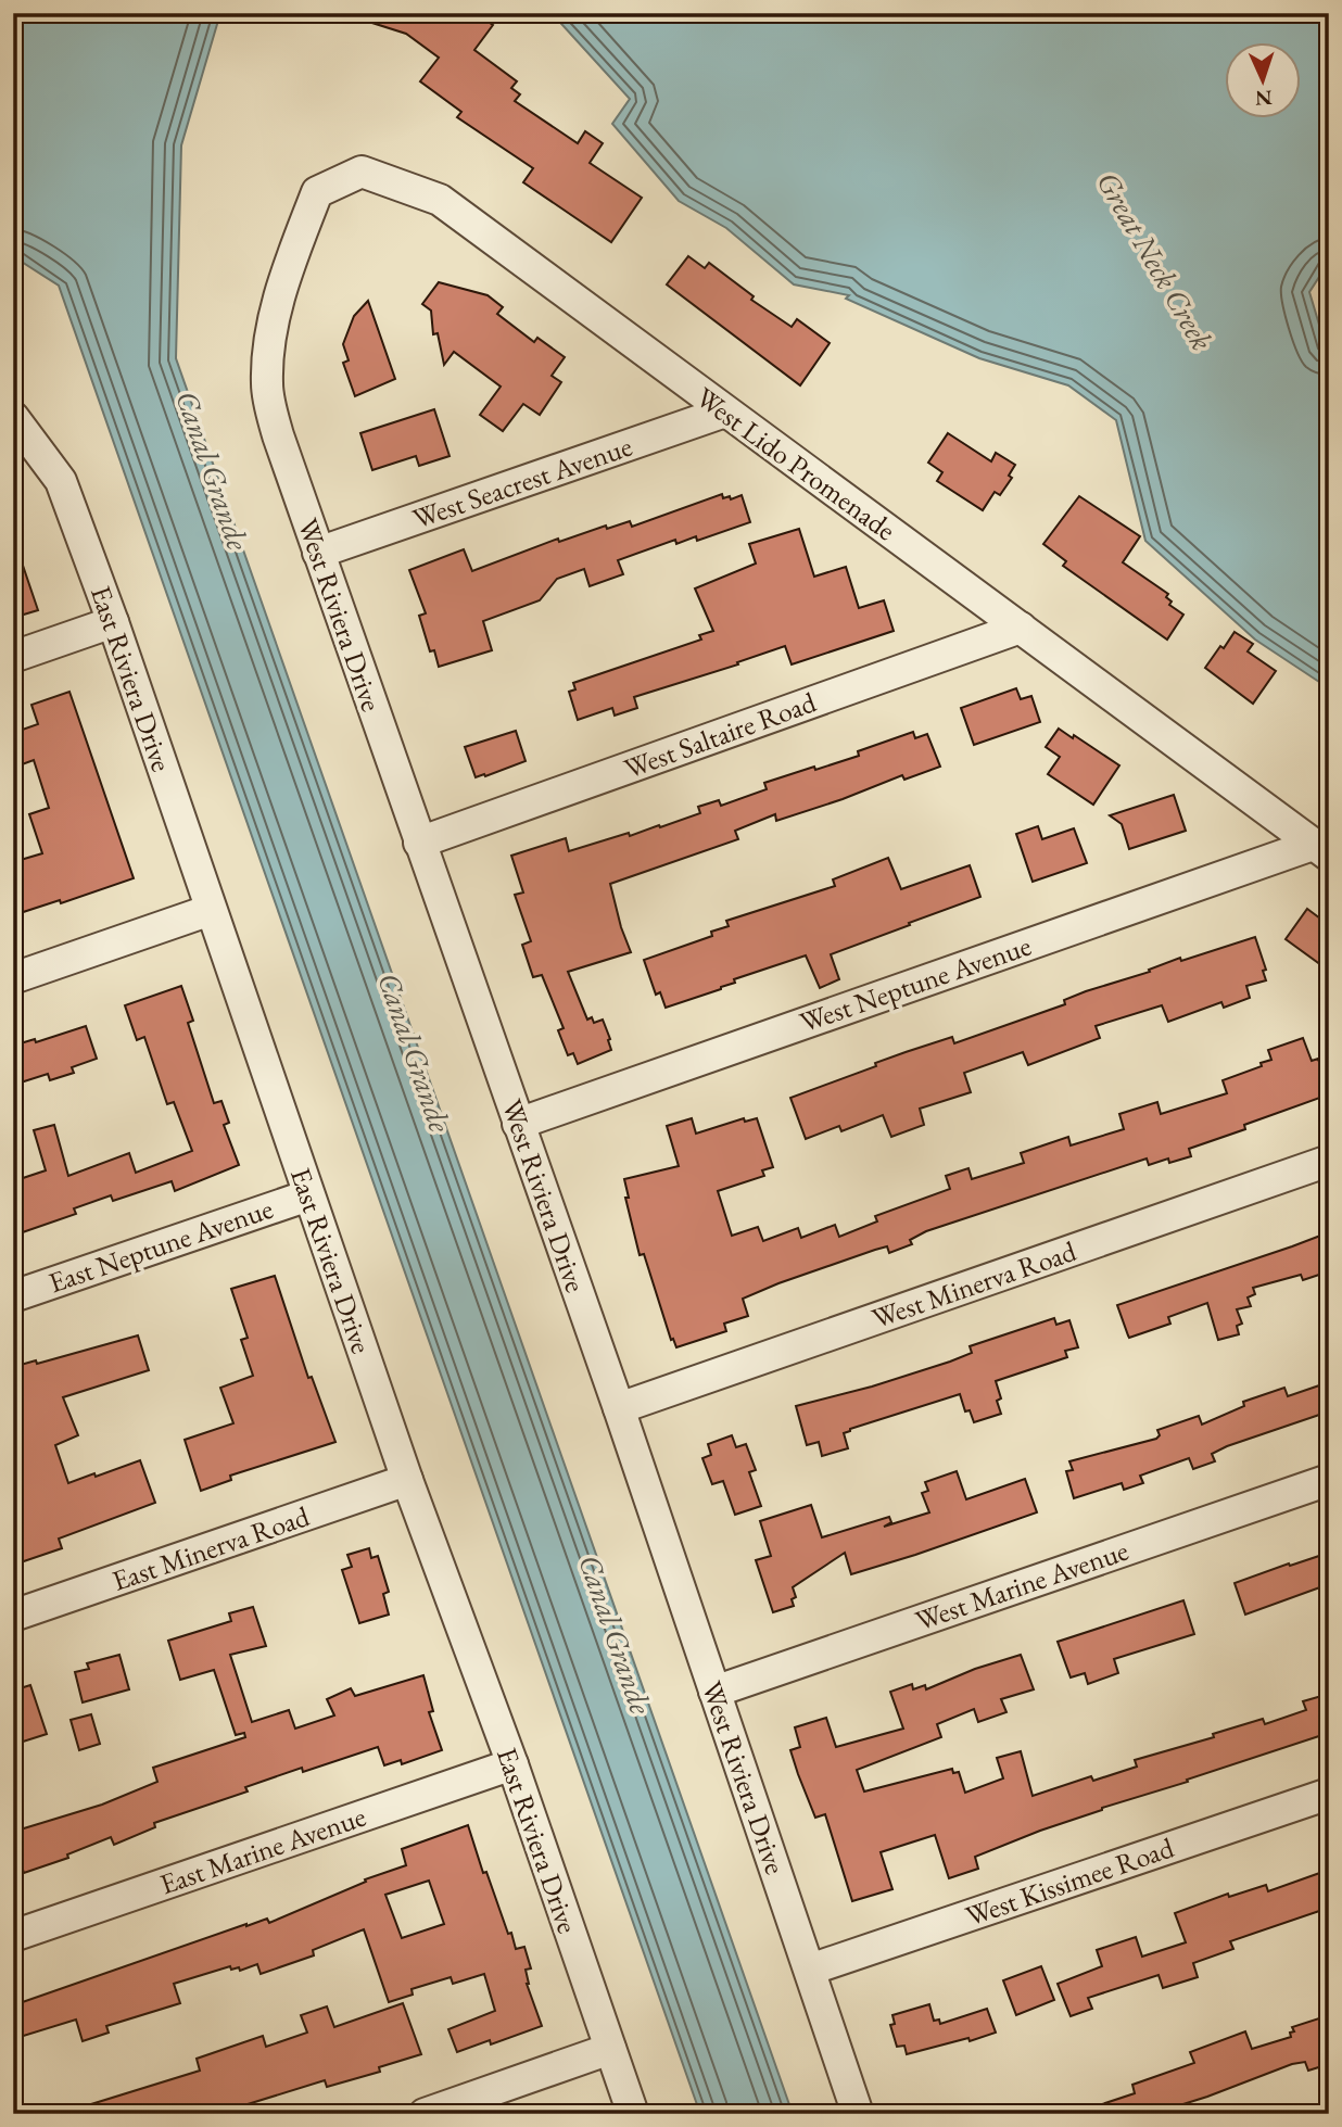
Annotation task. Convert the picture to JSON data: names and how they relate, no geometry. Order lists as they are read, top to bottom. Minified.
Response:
{"streets":{"street":["West Lido Promenade","West Seacrest Avenue","West Riviera Drive","East Riviera Drive","West Saltaire Road","West Neptune Avenue","East Neptune Avenue","West Minerva Road","East Minerva Road","West Marine Avenue","East Marine Avenue","West Kissimee Road"]},"crossings":[["West Lido Promenade","West Seacrest Avenue"],["West Lido Promenade","West Riviera Drive"],["West Lido Promenade","West Saltaire Road"],["West Lido Promenade","West Neptune Avenue"],["West Seacrest Avenue","West Riviera Drive"],["West Riviera Drive","West Saltaire Road"],["West Riviera Drive","West Neptune Avenue"],["West Riviera Drive","West Minerva Road"],["West Riviera Drive","West Marine Avenue"],["West Riviera Drive","West Kissimee Road"],["East Riviera Drive","East Neptune Avenue"],["East Riviera Drive","East Minerva Road"],["East Riviera Drive","East Marine Avenue"]],"water":["Great Neck Creek","Canal Grande"],"north":"bottom"}
